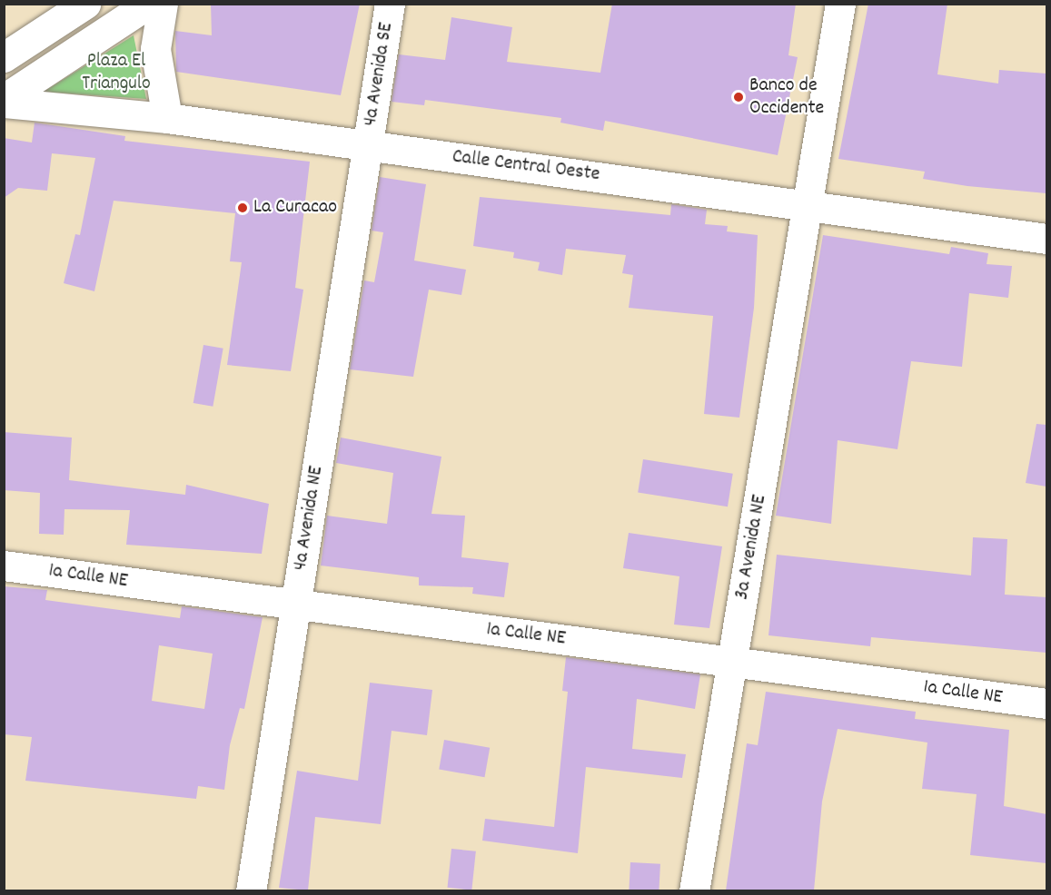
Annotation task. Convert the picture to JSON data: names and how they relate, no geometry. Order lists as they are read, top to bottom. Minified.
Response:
{"streets":{"street":["4a Avenida SE","Calle Central Oeste","4a Avenida NE","3a Avenida NE","1a Calle NE"]},"crossings":[["4a Avenida SE","Calle Central Oeste"],["4a Avenida SE","4a Avenida NE"],["Calle Central Oeste","4a Avenida NE"],["Calle Central Oeste","3a Avenida NE"],["4a Avenida NE","1a Calle NE"],["3a Avenida NE","1a Calle NE"]],"parks":["Plaza El Triangulo"],"places":["Banco de Occidente","La Curacao"]}
